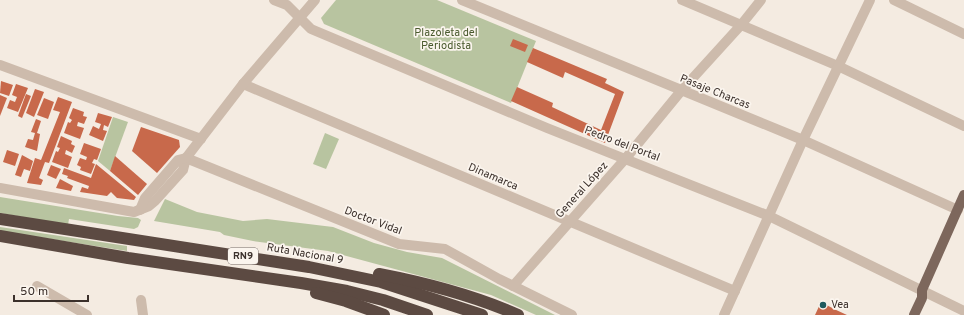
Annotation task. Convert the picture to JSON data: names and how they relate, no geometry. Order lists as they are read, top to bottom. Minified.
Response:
{"streets":{"highway":["Ruta Nacional 9","RN9"],"street":["Pasaje Charcas","Pedro del Portal","Dinamarca","General López","Doctor Vidal"]},"crossings":[["Pasaje Charcas","General López"],["Pedro del Portal","General López"],["Dinamarca","General López"],["General López","Doctor Vidal"]],"parks":["Plazoleta del Periodista"],"places":["Vea"],"scale_bar":"50 m"}
